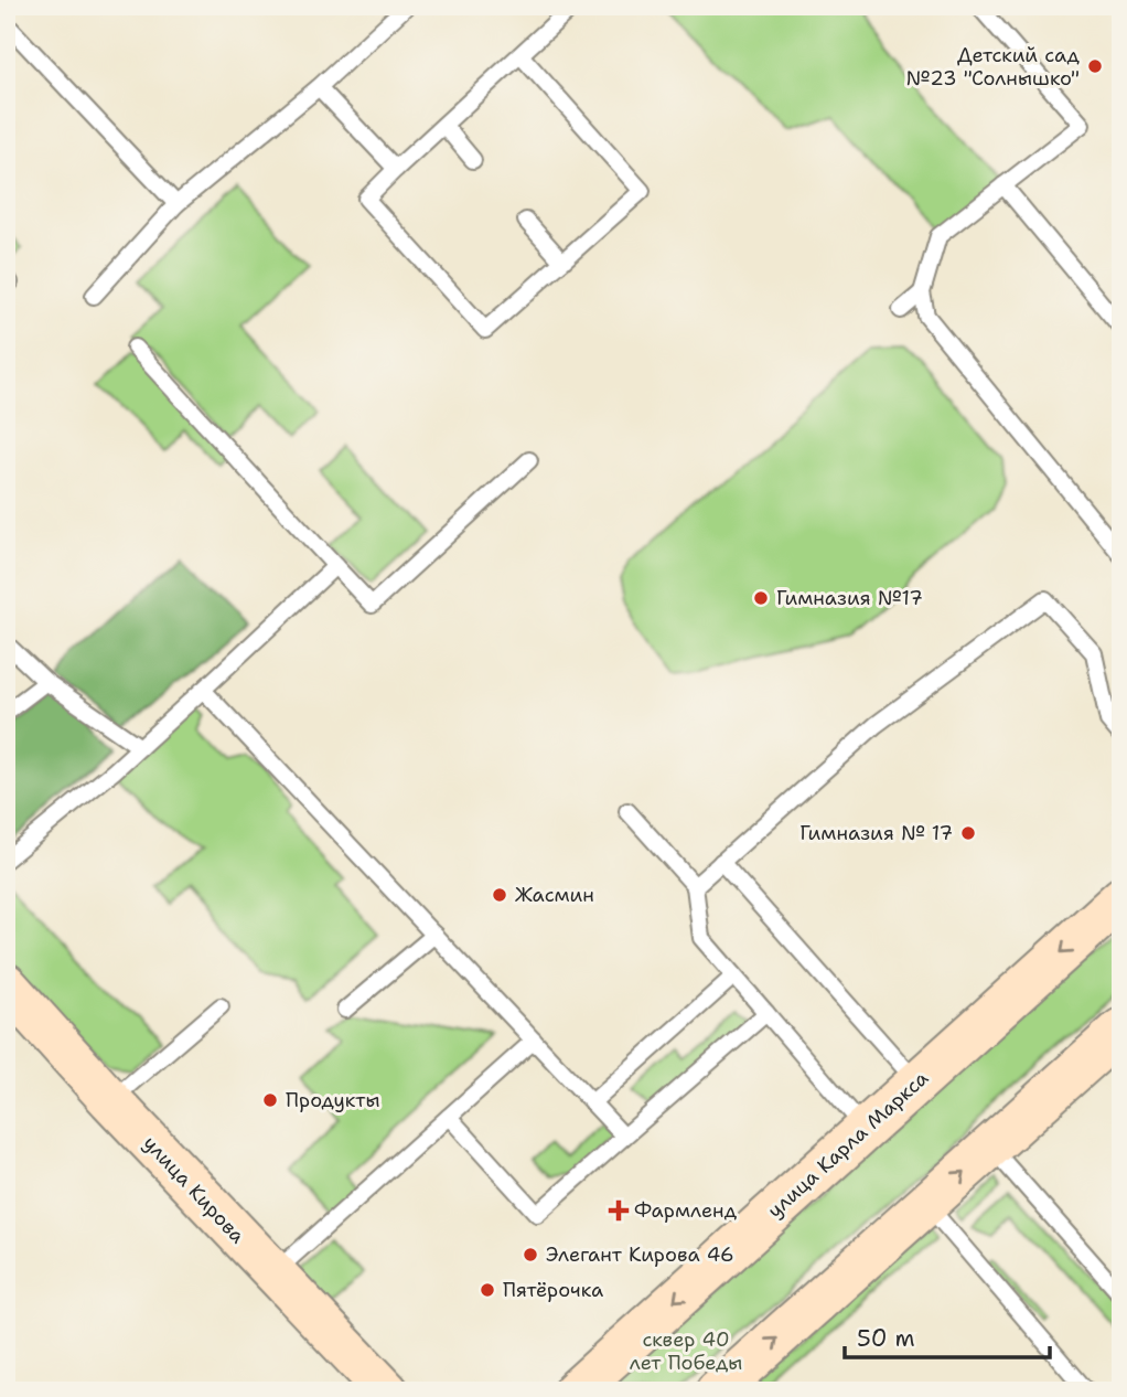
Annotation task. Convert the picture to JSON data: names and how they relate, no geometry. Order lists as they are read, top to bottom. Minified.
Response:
{"streets":{"street":["улица Карла Маркса","улица Кирова"]},"parks":["сквер 40 лет Победы"],"places":{"other":["Детский сад №23 \"Солнышко\"","Гимназия №17","Гимназия № 17","Жасмин","Продукты","Элегант Кирова 46","Пятёрочка"],"health":["Фармленд"]},"scale_bar":"50 m"}
